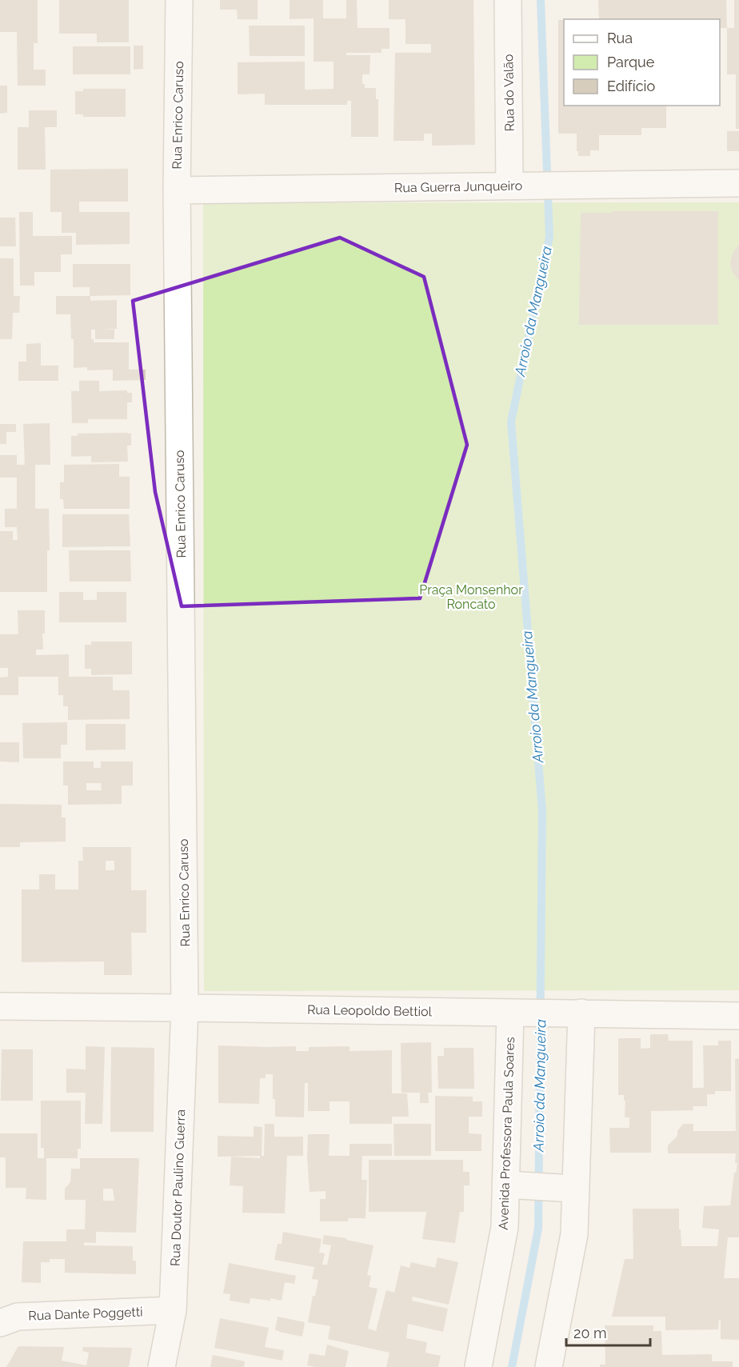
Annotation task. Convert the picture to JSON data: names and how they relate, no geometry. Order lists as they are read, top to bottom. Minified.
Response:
{"streets":{"street":["Rua do Valão","Rua Enrico Caruso","Rua Guerra Junqueiro","Rua Leopoldo Bettiol","Avenida Professora Paula Soares","Rua Doutor Paulino Guerra","Rua Dante Poggetti"]},"crossings":[["Rua do Valão","Rua Guerra Junqueiro"],["Rua Enrico Caruso","Rua Guerra Junqueiro"],["Rua Enrico Caruso","Rua Leopoldo Bettiol"],["Rua Enrico Caruso","Rua Doutor Paulino Guerra"],["Rua Leopoldo Bettiol","Avenida Professora Paula Soares"],["Rua Leopoldo Bettiol","Rua Doutor Paulino Guerra"],["Rua Doutor Paulino Guerra","Rua Dante Poggetti"]],"water":["Arroio da Mangueira"],"parks":["Praça Monsenhor Roncato"],"legend":["Rua","Parque","Edifício"],"scale_bar":"20 m"}
